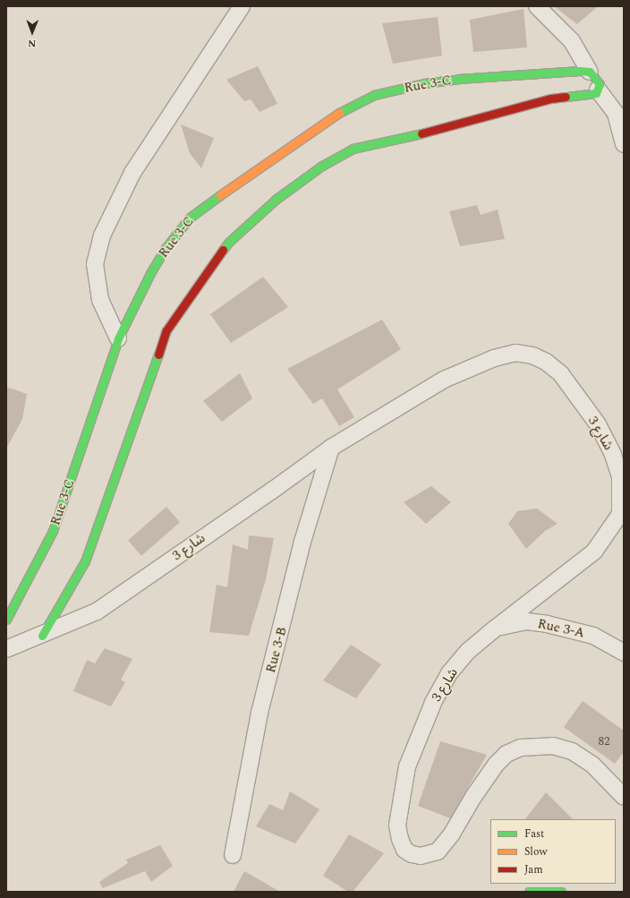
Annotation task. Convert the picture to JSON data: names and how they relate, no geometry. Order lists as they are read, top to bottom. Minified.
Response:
{"streets":{"street":["Rue 3-C","شارع 3","Rue 3-A","Rue 3-B"]},"crossings":[["شارع 3","Rue 3-A"],["شارع 3","Rue 3-B"]],"house_numbers":["82"],"legend":["Fast","Slow","Jam"],"north":"bottom"}
